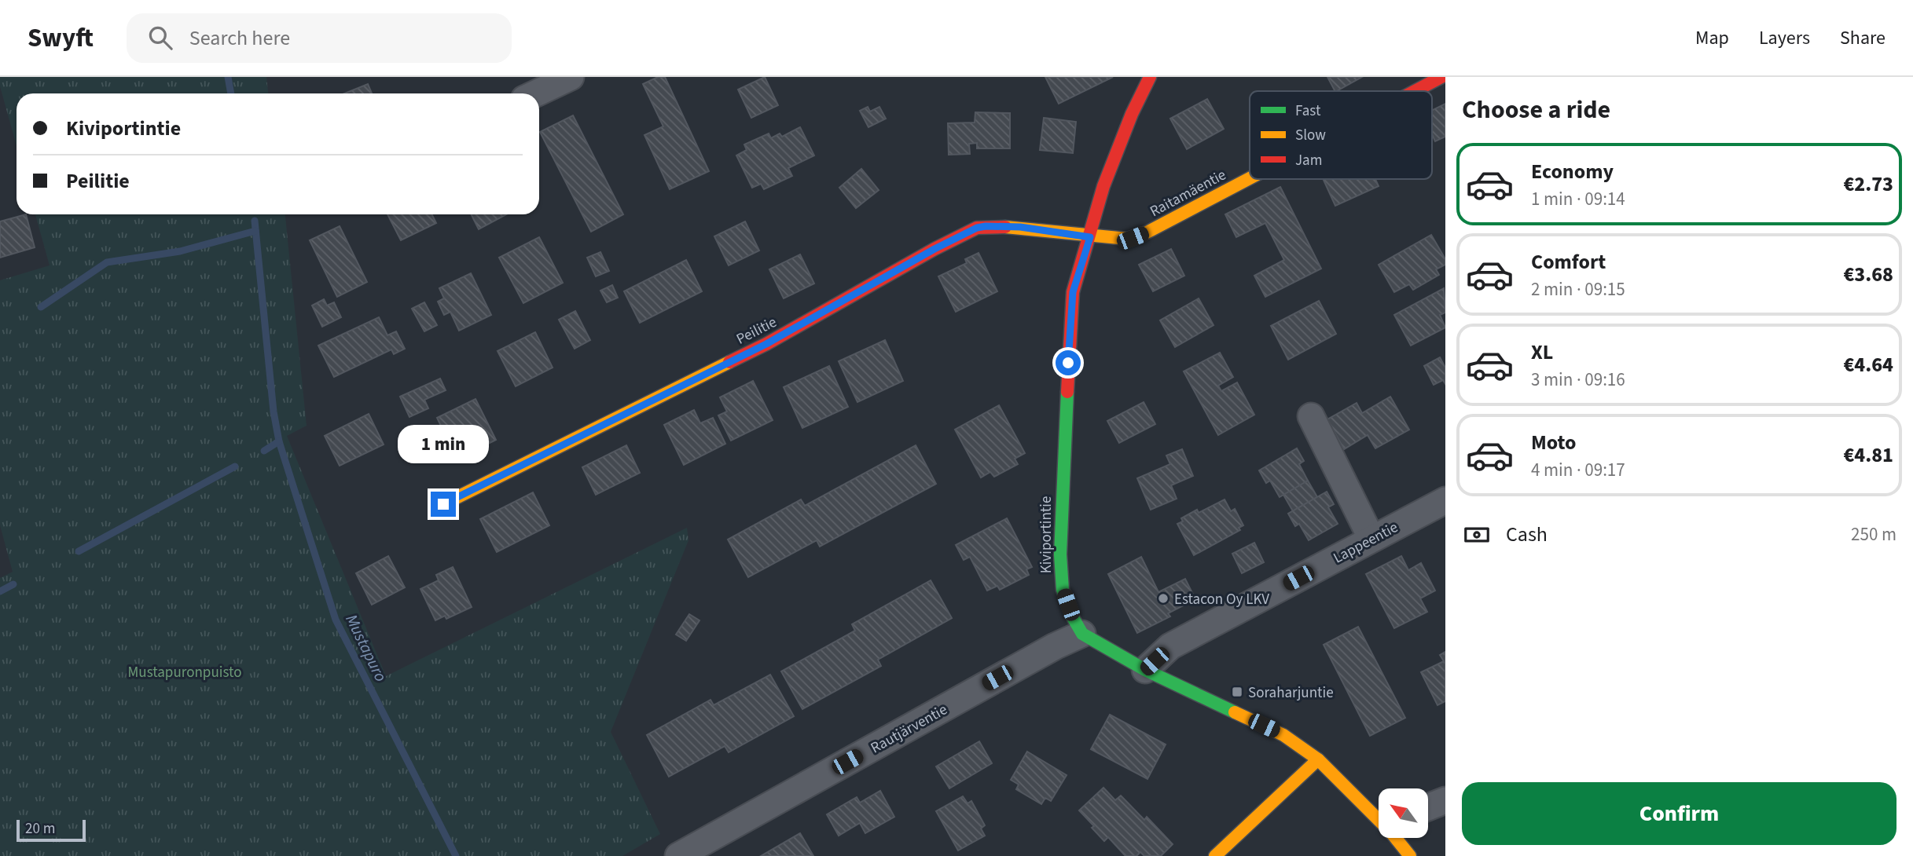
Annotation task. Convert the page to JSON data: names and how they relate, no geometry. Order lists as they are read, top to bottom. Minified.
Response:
{"streets":{"street":["Raitamäentie","Peilitie","Kiviportintie","Lappeentie","Rautjärventie"]},"crossings":[["Raitamäentie","Peilitie"],["Raitamäentie","Kiviportintie"],["Peilitie","Kiviportintie"],["Kiviportintie","Rautjärventie"]],"water":["Mustapuro"],"parks":["Mustapuronpuisto"],"places":{"other":["Estacon Oy LKV"],"transit":["Soraharjuntie"]},"legend":["Fast","Slow","Jam"],"scale_bar":"20 m","north":"top left","page":{"header":"Swyft","search":"Search here","nav":["Map","Layers","Share"],"heading":"Choose a ride","banner":["Kiviportintie","Peilitie"],"list":[{"name":"Economy","note":"1 min · 09:14","value":"€2.73"},{"name":"Comfort","note":"2 min · 09:15","value":"€3.68"},{"name":"XL","note":"3 min · 09:16","value":"€4.64"},{"name":"Moto","note":"4 min · 09:17","value":"€4.81"}],"bubble":"1 min","pay":["Cash","250 m"],"buttons":"Confirm","scale":"20 m"}}
